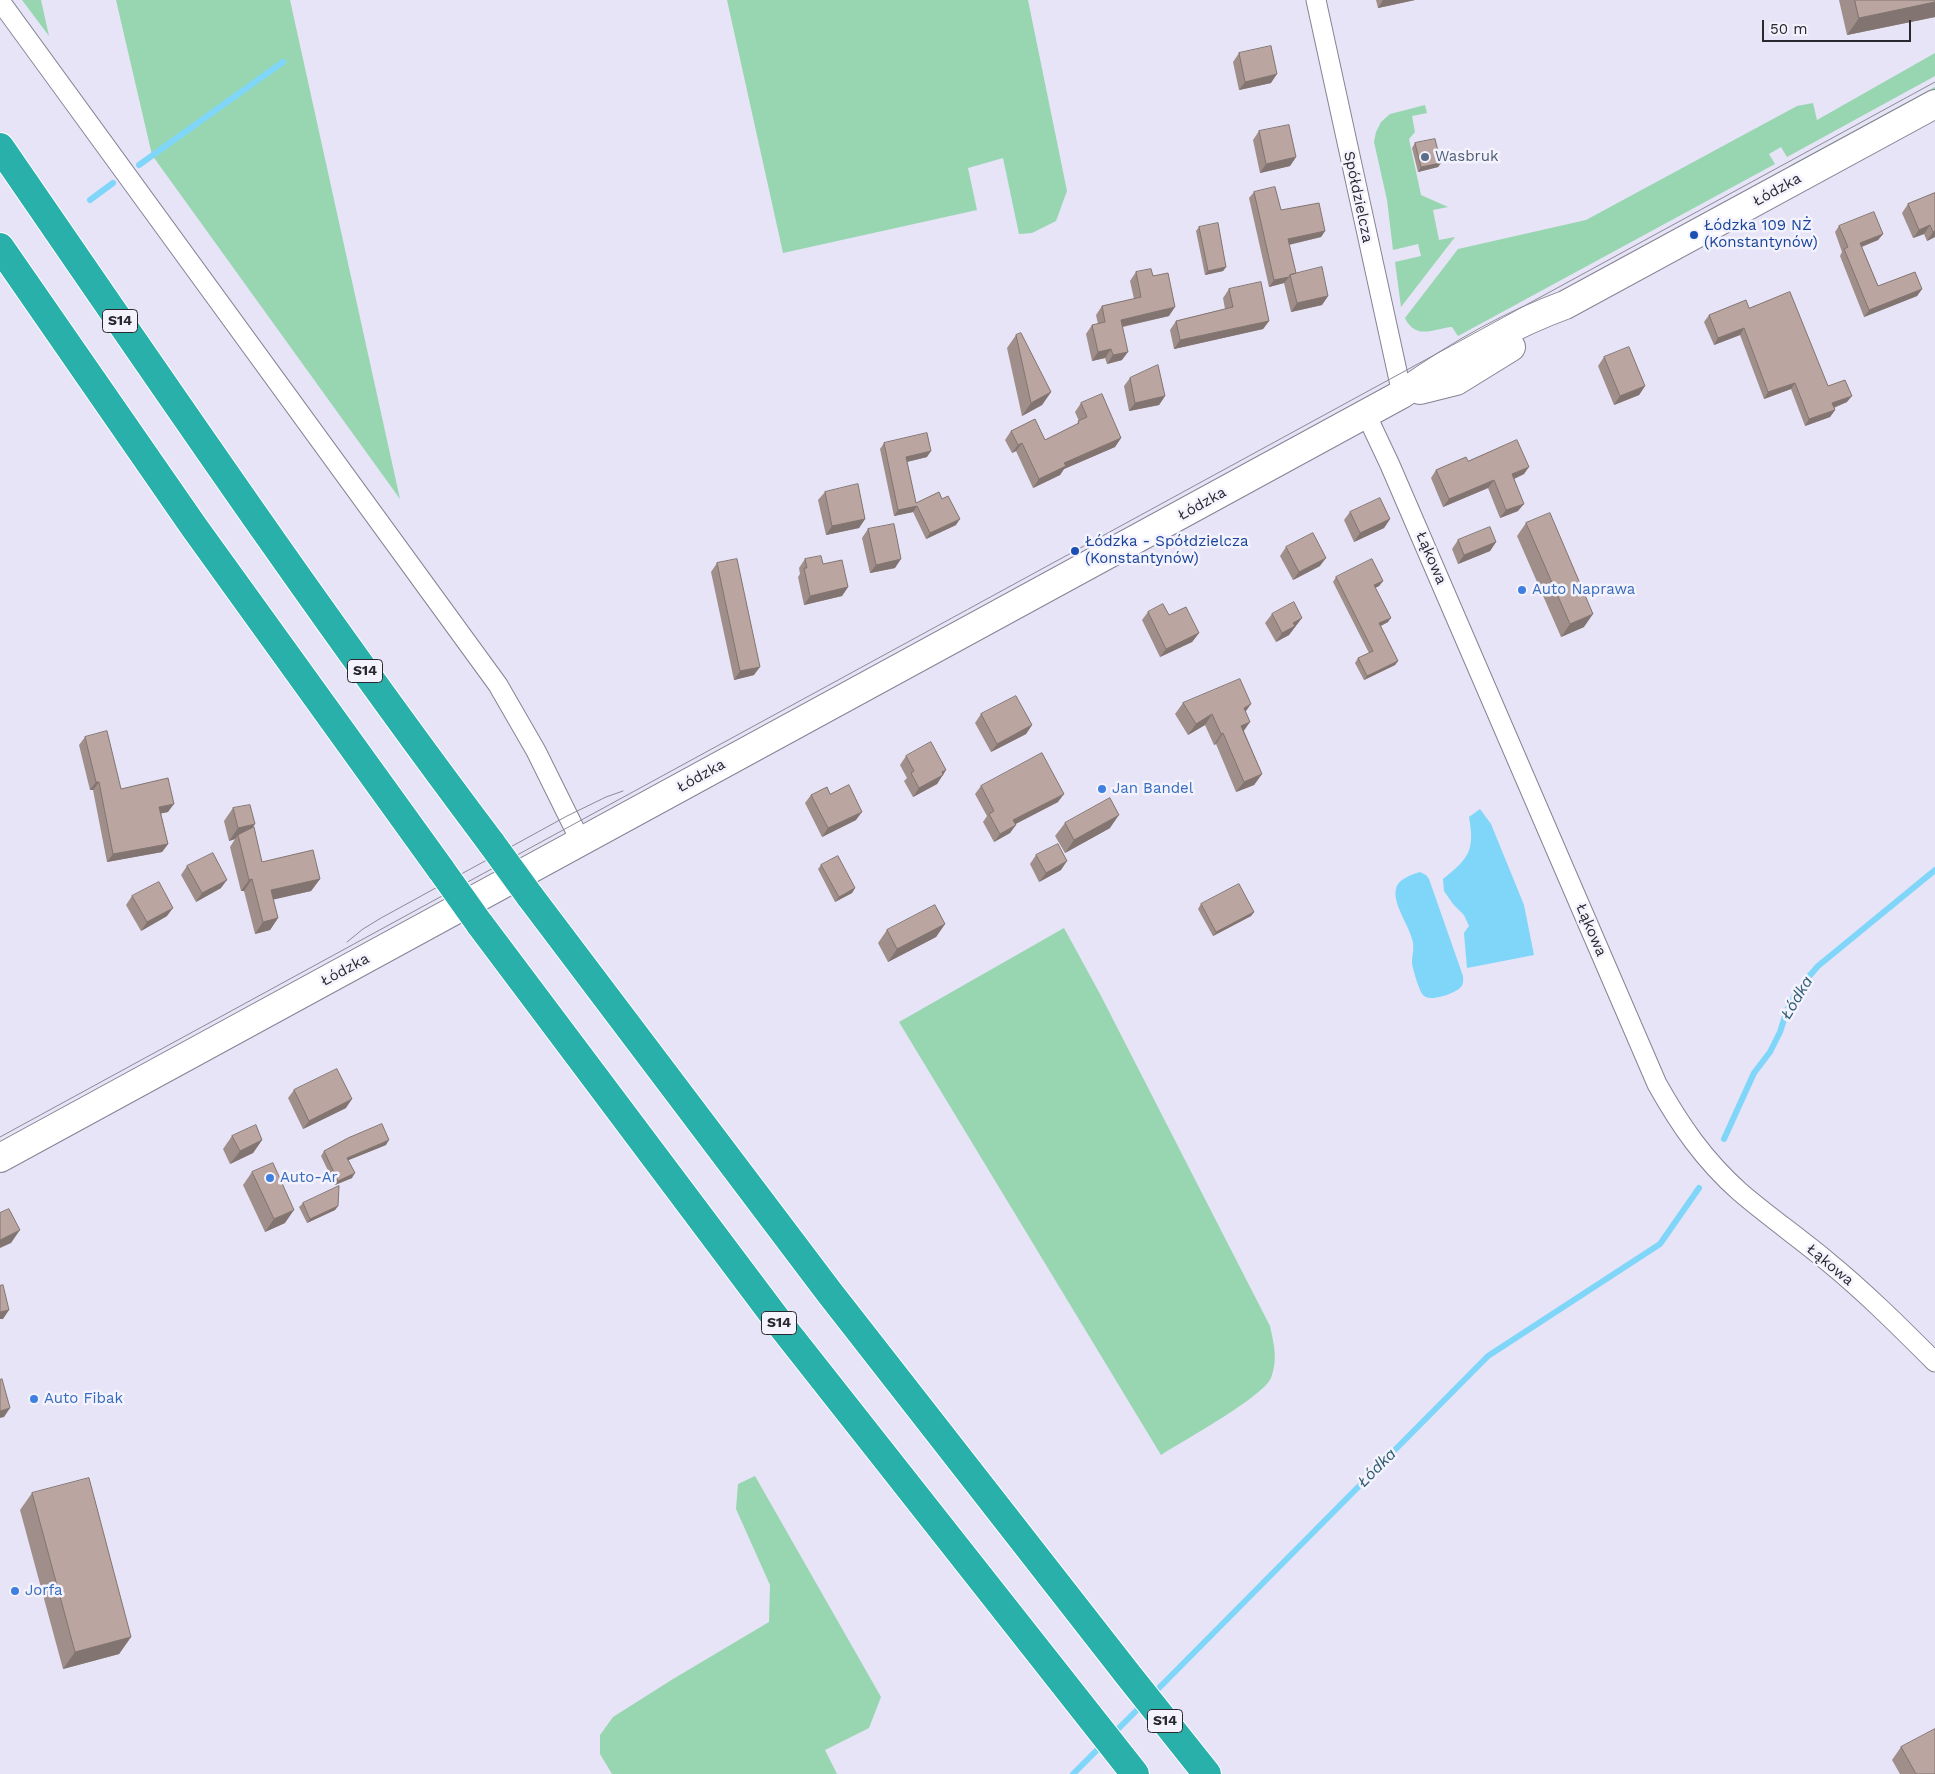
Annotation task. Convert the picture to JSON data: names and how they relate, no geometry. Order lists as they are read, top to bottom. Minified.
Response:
{"streets":{"highway":["S14"],"main road":["Łódzka"],"street":["Spółdzielcza","Łąkowa"]},"crossings":[["Łódzka","Spółdzielcza"],["Łódzka","Łąkowa"]],"water":["Łódka"],"places":["Wasbruk","Łódzka 109 NŻ (Konstantynów)","Łódzka - Spółdzielcza (Konstantynów)","Auto Naprawa","Jan Bandel","Auto-Ar","Auto Fibak","Jorfa"],"scale_bar":"50 m"}
